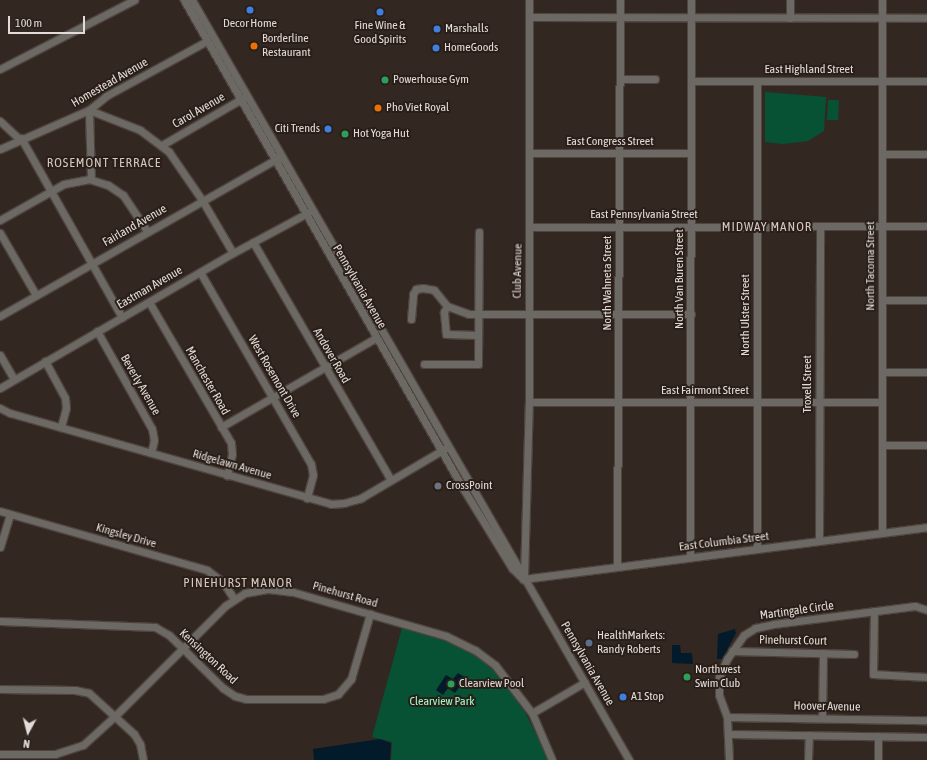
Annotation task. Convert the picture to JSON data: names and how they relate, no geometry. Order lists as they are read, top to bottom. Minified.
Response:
{"streets":{"street":["East Highland Street","Homestead Avenue","Carol Avenue","East Congress Street","East Pennsylvania Street","Fairland Avenue","North Tacoma Street","Club Avenue","North Van Buren Street","North Wahneta Street","Pennsylvania Avenue","Eastman Avenue","North Ulster Street","Andover Road","West Rosemont Drive","Manchester Road","Troxell Street","Beverly Avenue","East Fairmont Street","Ridgelawn Avenue","Kingsley Drive","East Columbia Street","Pinehurst Road","Martingale Circle","Pinehurst Court","Kensington Road","Hoover Avenue"]},"crossings":[["East Highland Street","North Tacoma Street"],["East Highland Street","North Van Buren Street"],["East Highland Street","North Ulster Street"],["Homestead Avenue","Pennsylvania Avenue"],["Carol Avenue","Pennsylvania Avenue"],["East Congress Street","Club Avenue"],["East Congress Street","North Van Buren Street"],["East Congress Street","North Wahneta Street"],["East Pennsylvania Street","North Tacoma Street"],["East Pennsylvania Street","Club Avenue"],["East Pennsylvania Street","North Van Buren Street"],["East Pennsylvania Street","North Wahneta Street"],["East Pennsylvania Street","North Ulster Street"],["East Pennsylvania Street","Troxell Street"],["Fairland Avenue","Pennsylvania Avenue"],["North Tacoma Street","East Fairmont Street"],["North Tacoma Street","East Columbia Street"],["Club Avenue","Pennsylvania Avenue"],["Club Avenue","East Fairmont Street"],["Club Avenue","East Columbia Street"],["North Van Buren Street","East Fairmont Street"],["North Van Buren Street","East Columbia Street"],["North Wahneta Street","East Fairmont Street"],["North Wahneta Street","East Columbia Street"],["Pennsylvania Avenue","Eastman Avenue"],["Pennsylvania Avenue","Ridgelawn Avenue"],["Pennsylvania Avenue","East Columbia Street"],["Eastman Avenue","Andover Road"],["Eastman Avenue","West Rosemont Drive"],["Eastman Avenue","Manchester Road"],["Eastman Avenue","Beverly Avenue"],["North Ulster Street","East Fairmont Street"],["North Ulster Street","East Columbia Street"],["Andover Road","Ridgelawn Avenue"],["West Rosemont Drive","Ridgelawn Avenue"],["Manchester Road","Ridgelawn Avenue"],["Troxell Street","East Fairmont Street"],["Troxell Street","East Columbia Street"],["Beverly Avenue","Ridgelawn Avenue"],["Kingsley Drive","Pinehurst Road"],["Pinehurst Road","Kensington Road"],["Martingale Circle","Pinehurst Court"],["Martingale Circle","Hoover Avenue"]],"districts":["ROSEMONT TERRACE","MIDWAY MANOR","PINEHURST MANOR"],"parks":["Clearview Park"],"places":["Decor Home","Fine Wine & Good Spirits","Marshalls","Borderline Restaurant","HomeGoods","Powerhouse Gym","Pho Viet Royal","Citi Trends","Hot Yoga Hut","CrossPoint","HealthMarkets: Randy Roberts","Northwest Swim Club","Clearview Pool","A1 Stop"],"scale_bar":"100 m","north":"bottom"}
